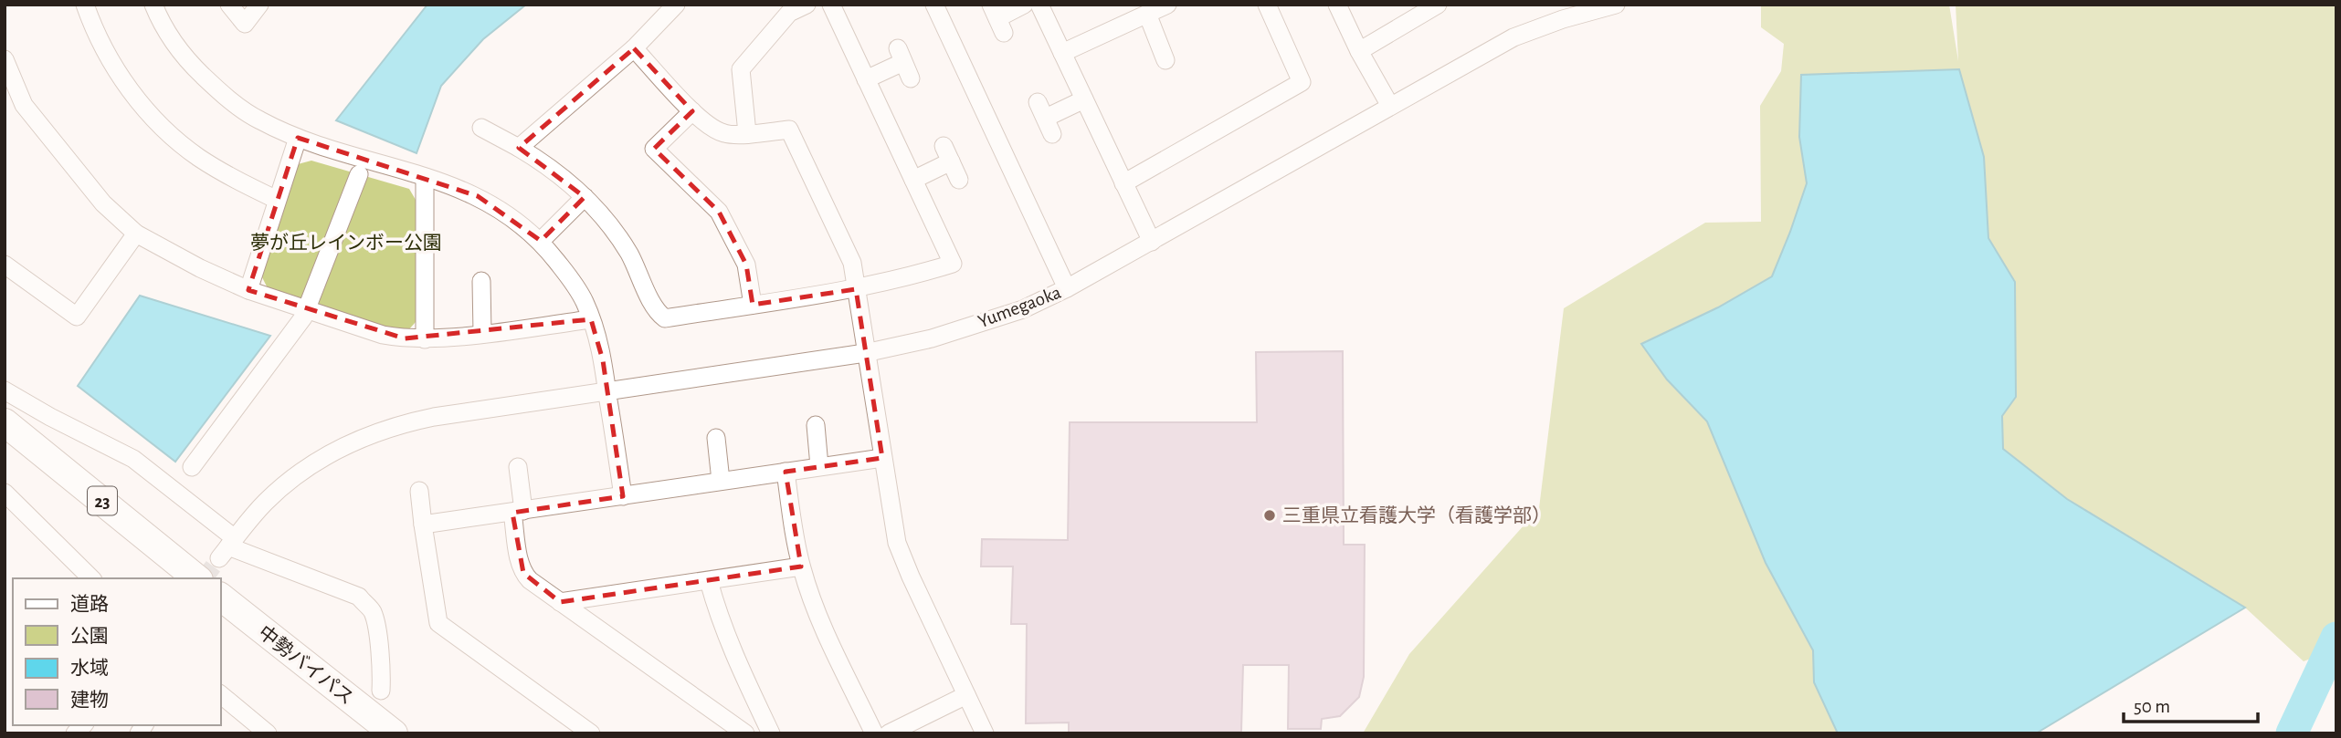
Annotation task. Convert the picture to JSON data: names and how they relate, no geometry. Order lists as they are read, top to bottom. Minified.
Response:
{"streets":{"highway":["23","中勢バイパス"],"street":["Yumegaoka"]},"parks":["夢が丘レインボー公園"],"places":["三重県立看護大学（看護学部）"],"legend":["道路","公園","水域","建物"],"scale_bar":"50 m"}
